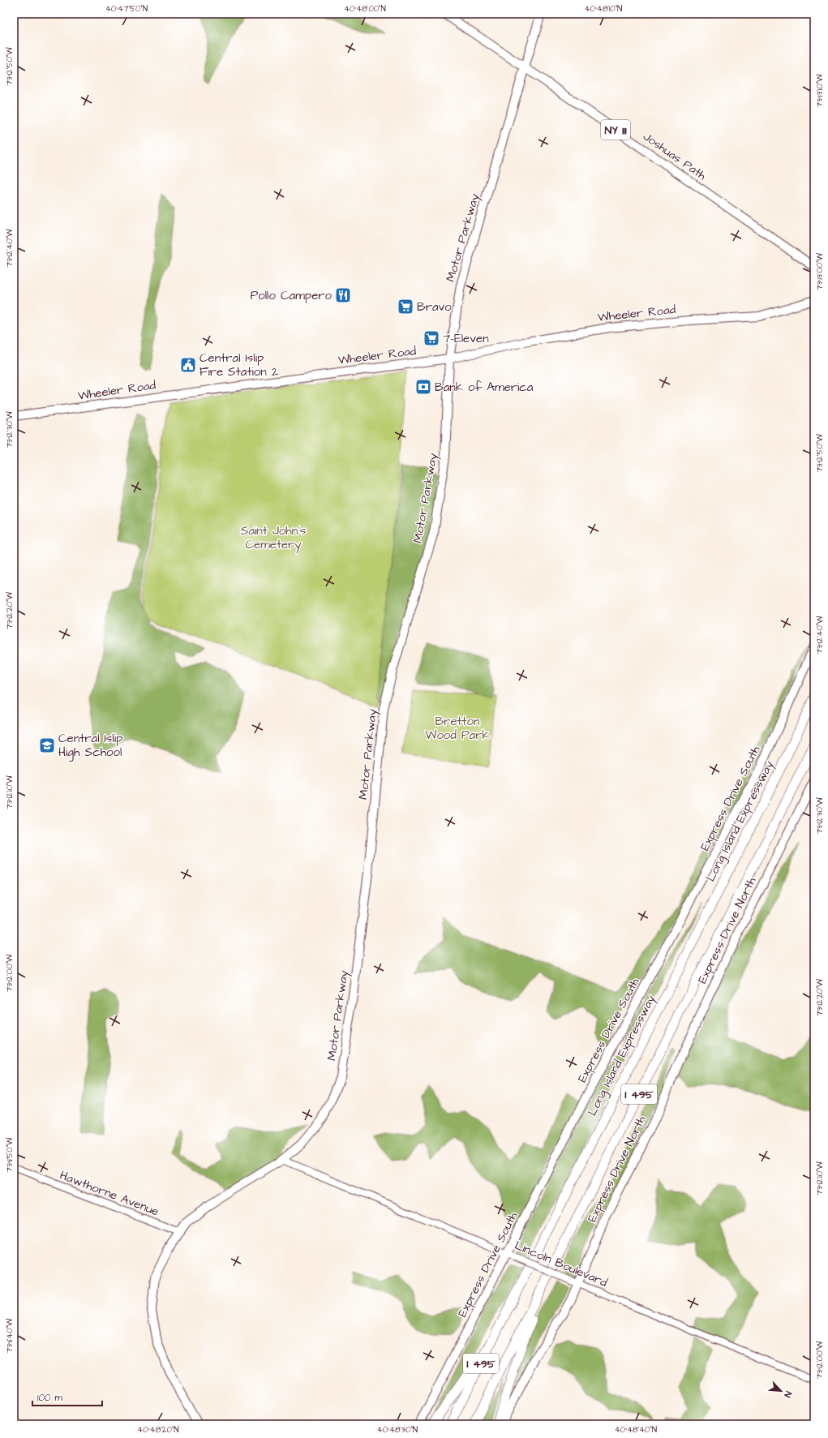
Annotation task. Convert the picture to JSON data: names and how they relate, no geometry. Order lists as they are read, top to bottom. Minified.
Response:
{"streets":{"highway":["Long Island Expressway","I 495"],"main road":["NY 111","Joshuas Path","Motor Parkway","Wheeler Road","Express Drive South","Express Drive North"],"street":["Hawthorne Avenue","Lincoln Boulevard"]},"crossings":[["Joshuas Path","Motor Parkway"],["Motor Parkway","Wheeler Road"],["Motor Parkway","Hawthorne Avenue"],["Motor Parkway","Lincoln Boulevard"],["Express Drive South","Lincoln Boulevard"],["Express Drive North","Lincoln Boulevard"]],"parks":["Saint John's Cemetery","Bretton Wood Park"],"places":{"restaurant":["Pollo Campero"],"supermarket":["Bravo","7-Eleven"],"public building":["Central Islip Fire Station 2"],"bank":["Bank of America"],"school or university":["Central Islip High School"]},"scale_bar":"100 m","north":"bottom right","coordinates":["40°47'50\"N","40°48'00\"N","40°48'10\"N","73°12'50\"W","73°13'10\"W","73°12'40\"W","73°13'00\"W","73°12'30\"W","73°12'20\"W","73°12'10\"W","73°12'00\"W","73°11'50\"W","73°11'40\"W","40°48'20\"N","40°48'30\"N","40°48'40\"N"]}
